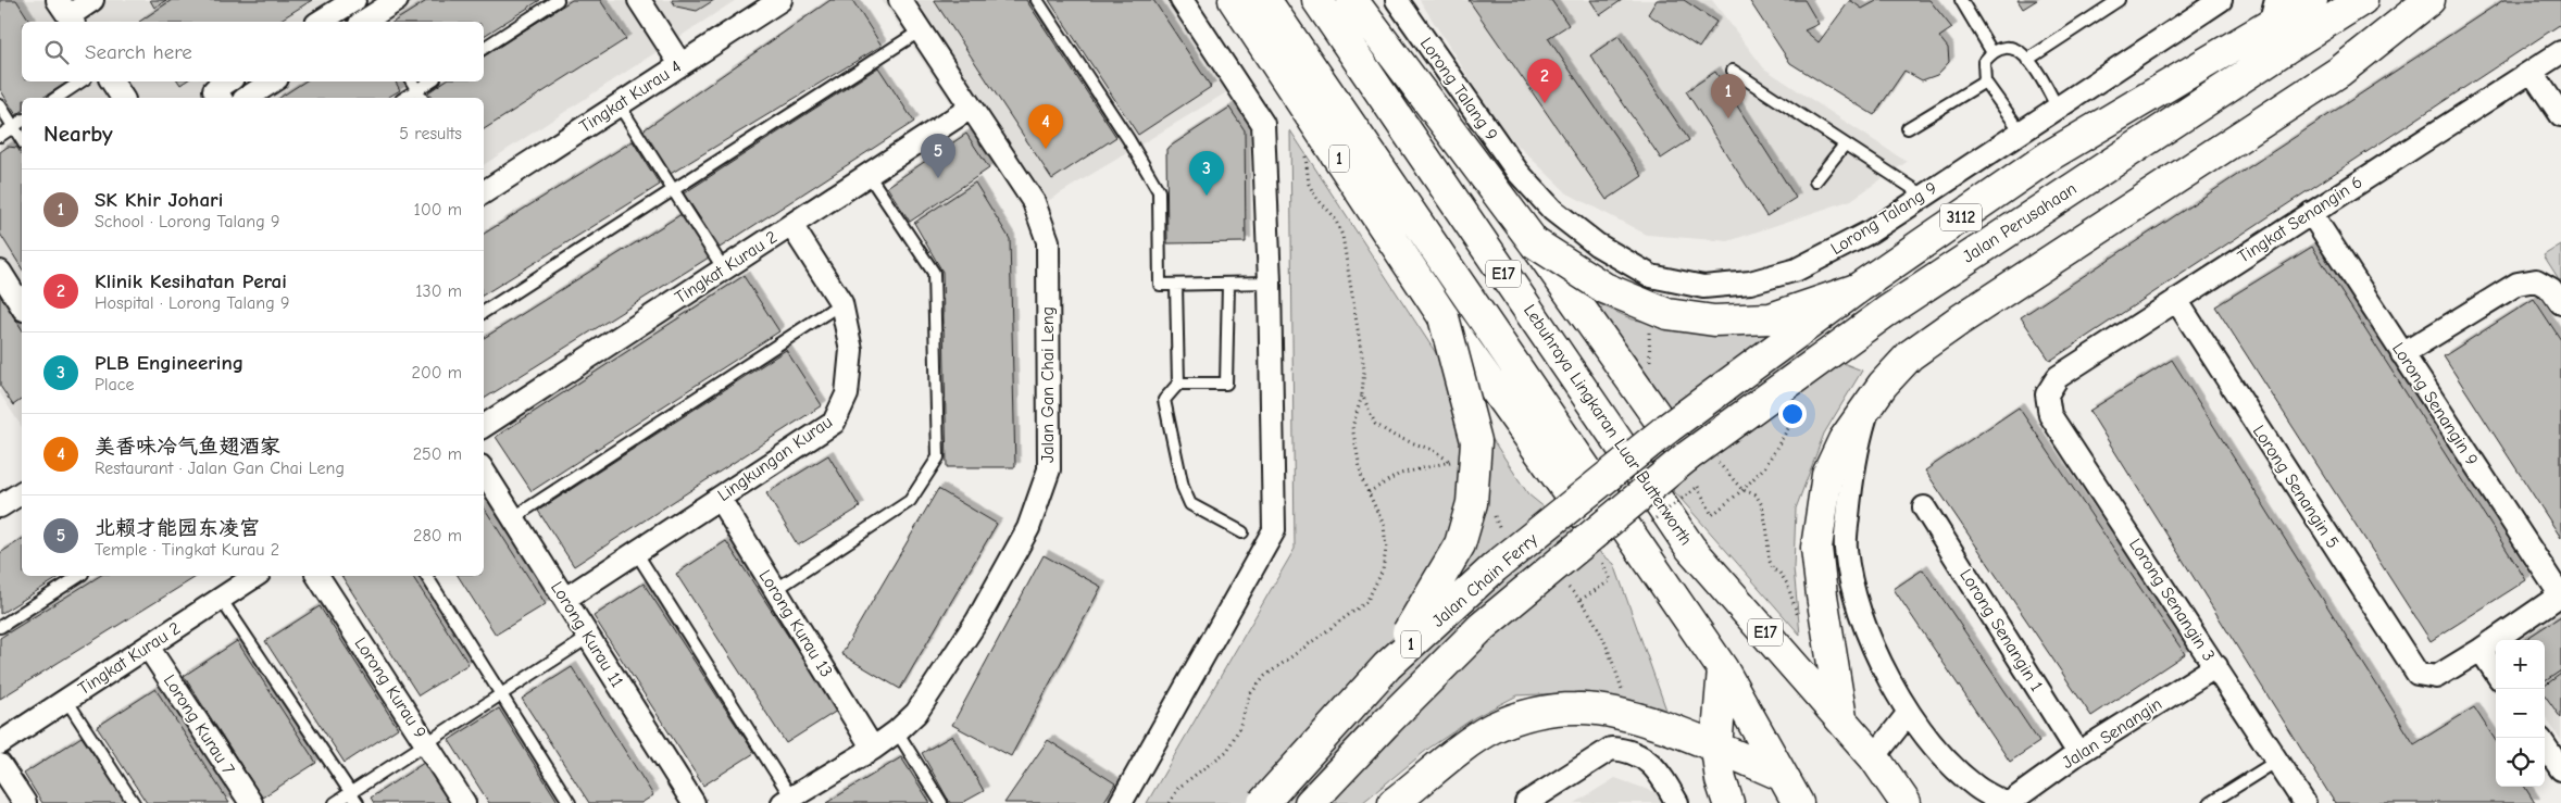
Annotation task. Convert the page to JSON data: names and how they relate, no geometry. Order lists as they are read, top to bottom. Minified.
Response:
{"streets":{"main road":["1","3112","Jalan Perusahaan","E17","Lebuhraya Lingkaran Luar Butterworth","Jalan Chain Ferry"],"street":["Lorong Talang 9","Tingkat Kurau 4","Tingkat Senangin 6","Tingkat Kurau 2","Jalan Gan Chai Leng","Lorong Senangin 9","Lingkungan Kurau","Lorong Senangin 5","Lorong Senangin 3","Lorong Kurau 13","Lorong Senangin 1","Lorong Kurau 11","Lorong Kurau 9","Lorong Kurau 7","Jalan Senangin"]},"crossings":[["1","Jalan Perusahaan"],["1","Jalan Chain Ferry"],["Tingkat Senangin 6","Lorong Senangin 9"],["Tingkat Senangin 6","Lorong Senangin 5"],["Tingkat Senangin 6","Lorong Senangin 3"],["Tingkat Kurau 2","Jalan Gan Chai Leng"],["Tingkat Kurau 2","Lingkungan Kurau"],["Tingkat Kurau 2","Lorong Kurau 7"],["Jalan Gan Chai Leng","Lorong Kurau 13"],["Lingkungan Kurau","Lorong Kurau 13"],["Lingkungan Kurau","Lorong Kurau 11"],["Lorong Senangin 3","Jalan Senangin"],["Lorong Senangin 1","Jalan Senangin"]],"page":{"search":"Search here","pins":["2","1","4","5","3"],"heading":["Nearby","5 results"],"list":[{"mark":"1","name":"SK Khir Johari","note":"School · Lorong Talang 9","value":"100 m"},{"mark":"2","name":"Klinik Kesihatan Perai","note":"Hospital · Lorong Talang 9","value":"130 m"},{"mark":"3","name":"PLB Engineering","note":"Place","value":"200 m"},{"mark":"4","name":"美香味冷气鱼翅酒家","note":"Restaurant · Jalan Gan Chai Leng","value":"250 m"},{"mark":"5","name":"北赖才能园东凌宫","note":"Temple · Tingkat Kurau 2","value":"280 m"}],"map_buttons":["+","−"]}}
